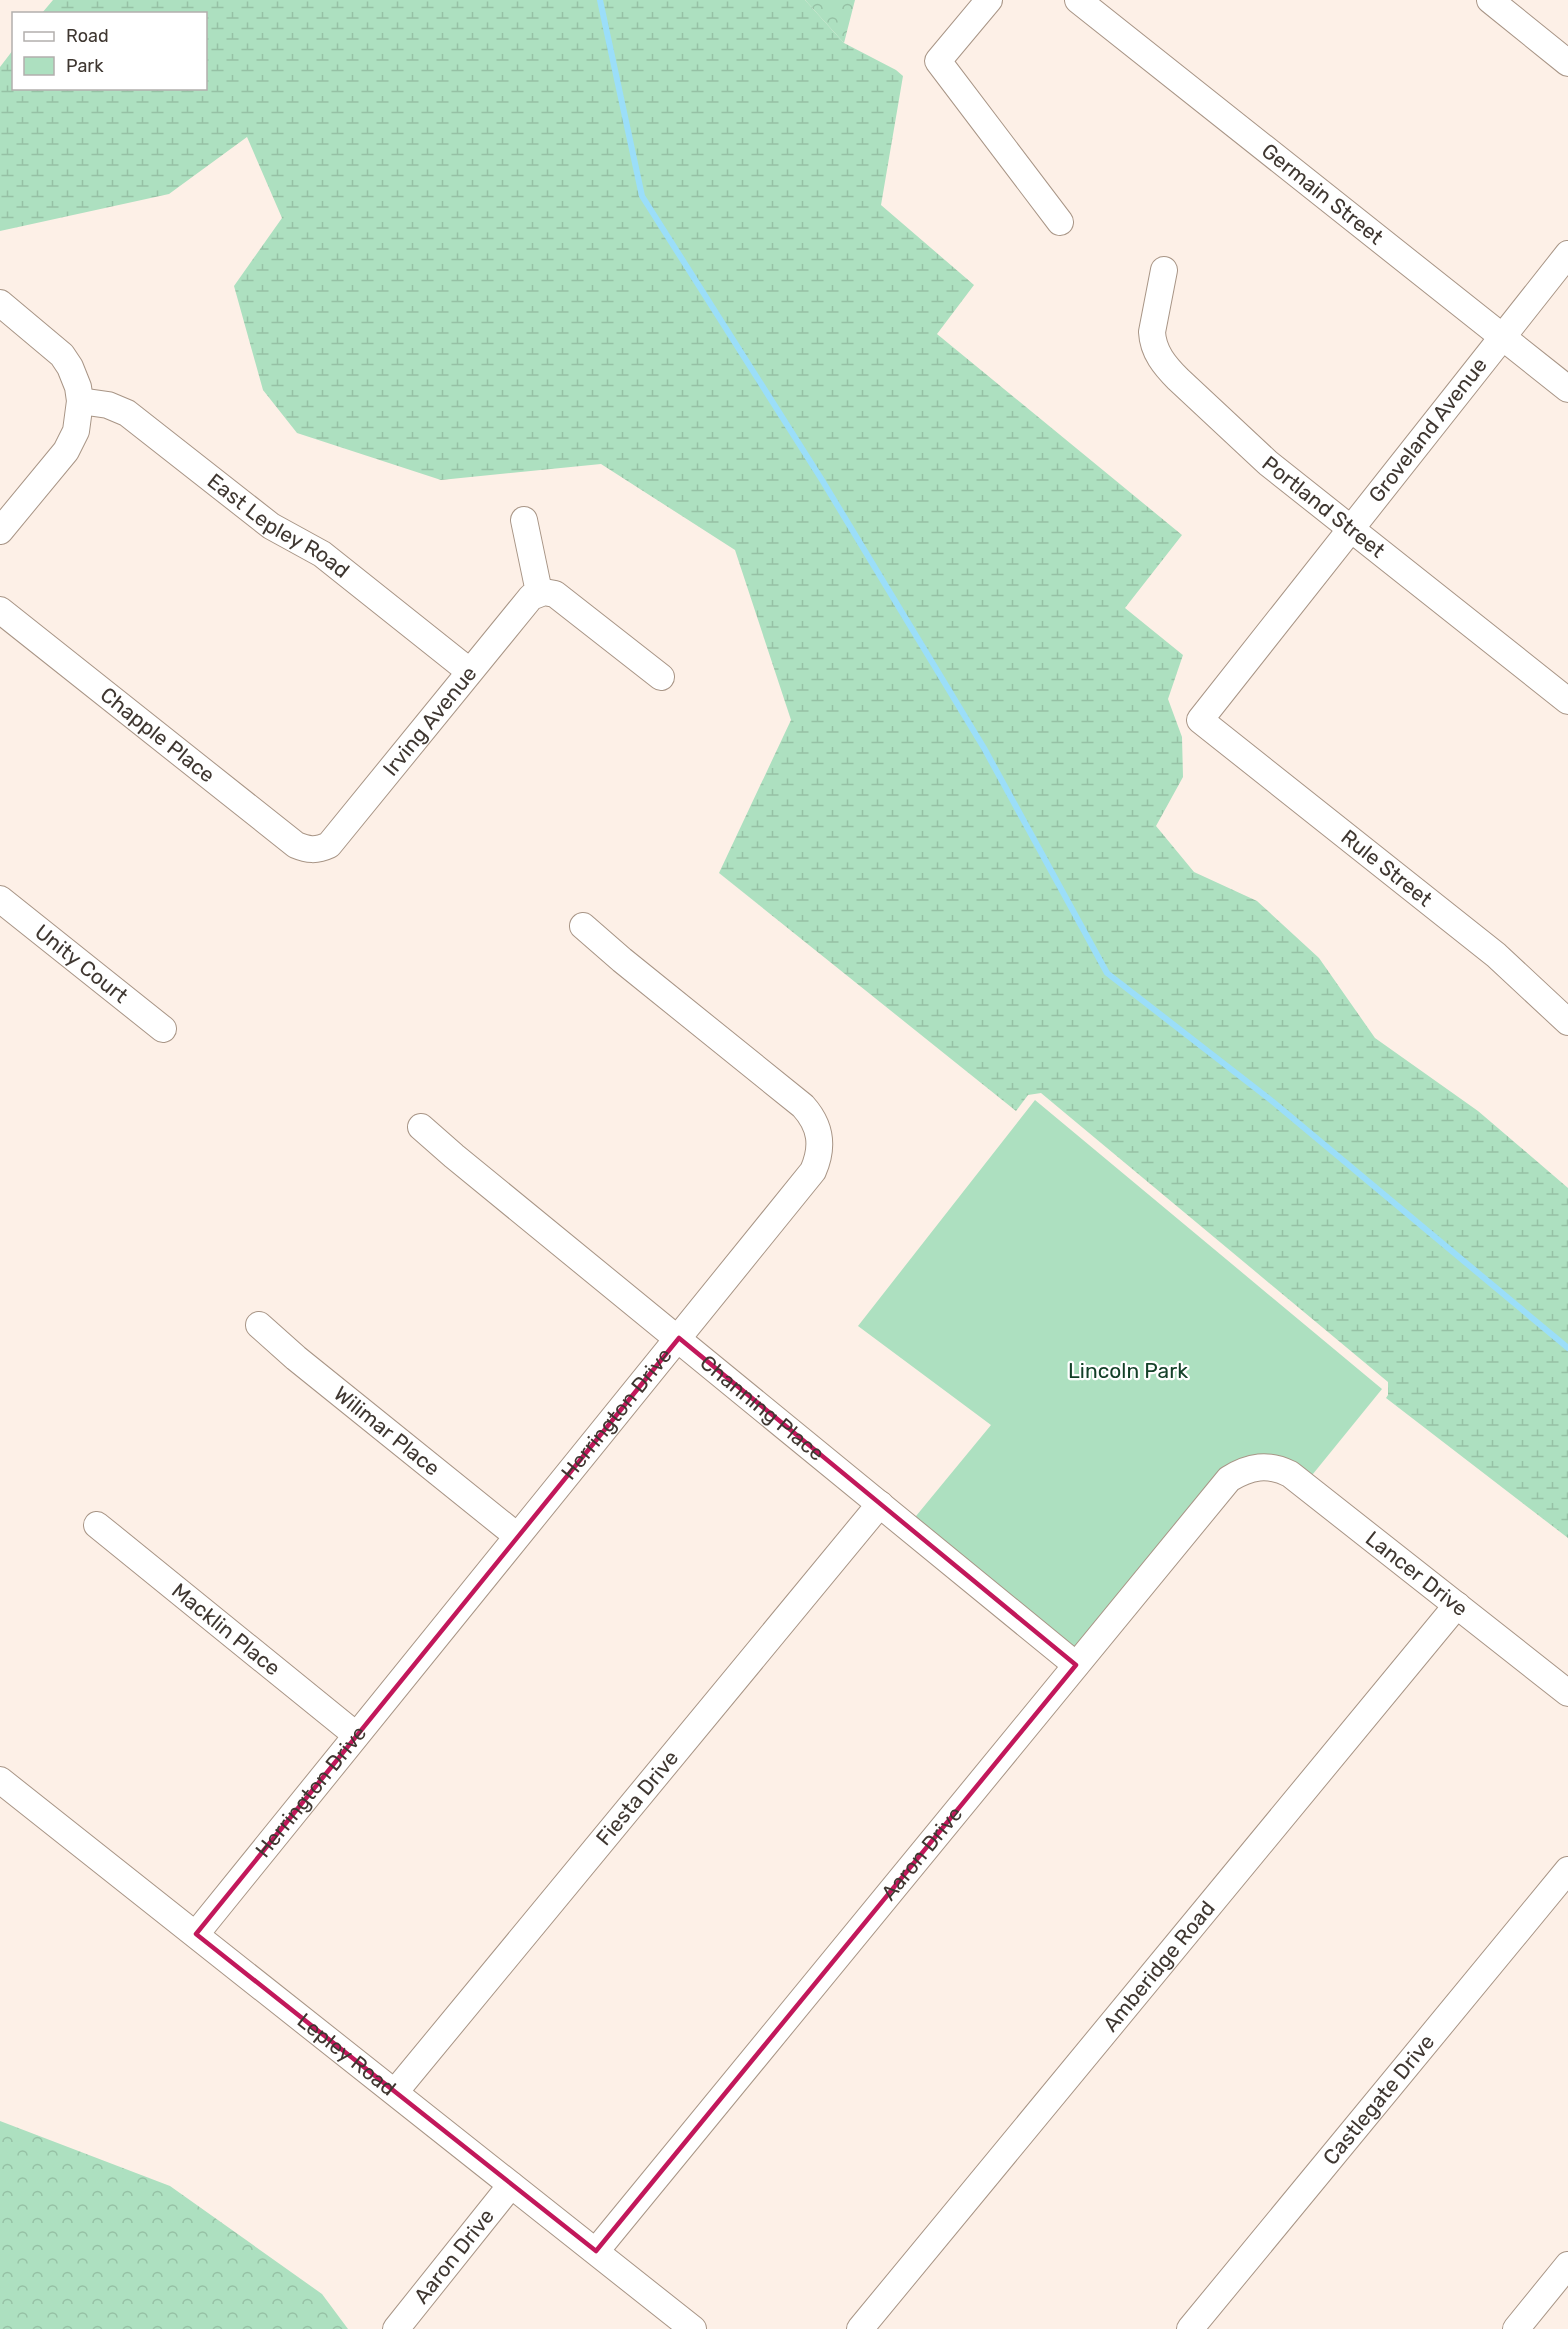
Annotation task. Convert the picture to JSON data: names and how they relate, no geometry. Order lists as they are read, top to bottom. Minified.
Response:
{"streets":{"street":["Germain Street","Groveland Avenue","Portland Street","East Lepley Road","Irving Avenue","Chapple Place","Rule Street","Unity Court","Channing Place","Herrington Drive","Wilimar Place","Lancer Drive","Macklin Place","Fiesta Drive","Aaron Drive","Amberidge Road","Lepley Road","Castlegate Drive"]},"crossings":[["Germain Street","Groveland Avenue"],["Groveland Avenue","Portland Street"],["Groveland Avenue","Rule Street"],["East Lepley Road","Irving Avenue"],["Irving Avenue","Chapple Place"],["Channing Place","Herrington Drive"],["Channing Place","Fiesta Drive"],["Channing Place","Aaron Drive"],["Herrington Drive","Wilimar Place"],["Herrington Drive","Macklin Place"],["Herrington Drive","Lepley Road"],["Lancer Drive","Aaron Drive"],["Lancer Drive","Amberidge Road"],["Fiesta Drive","Lepley Road"],["Aaron Drive","Lepley Road"]],"parks":["Lincoln Park"],"legend":["Road","Park"]}
